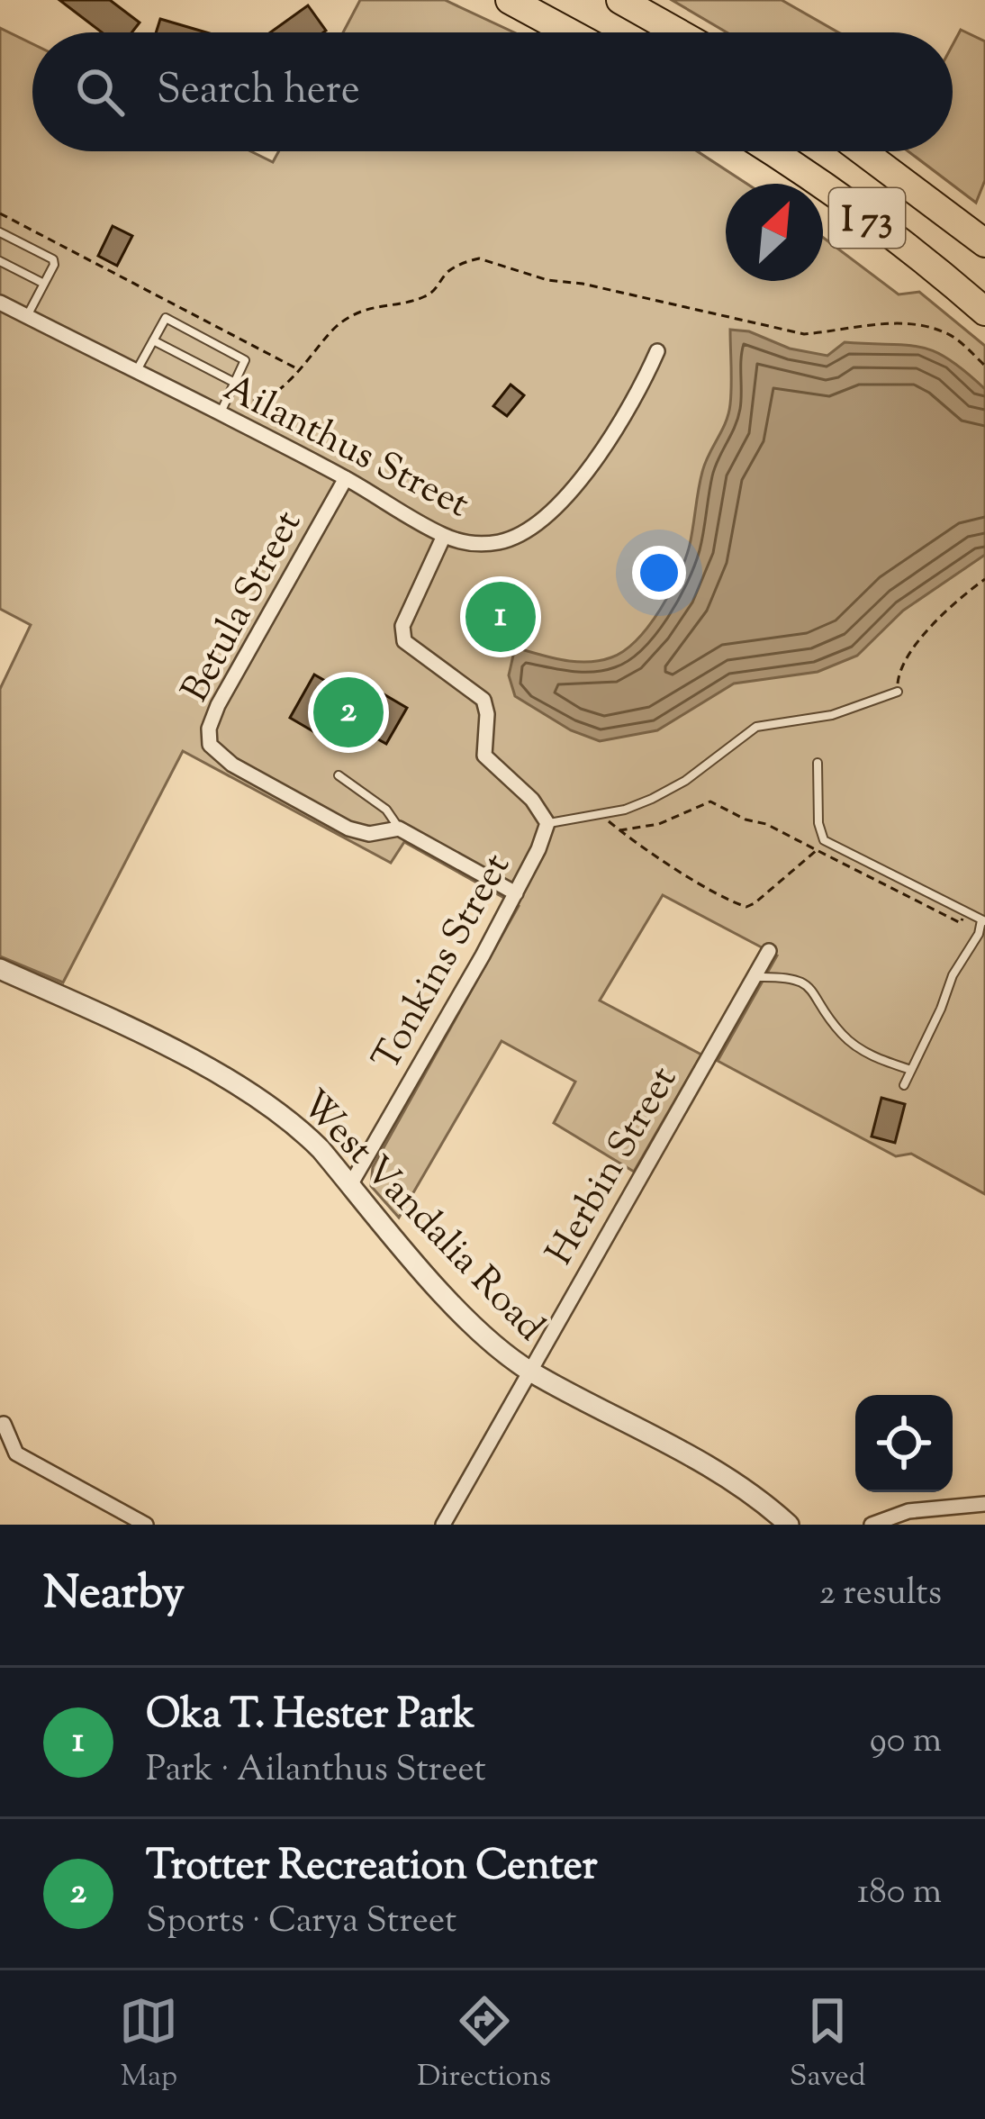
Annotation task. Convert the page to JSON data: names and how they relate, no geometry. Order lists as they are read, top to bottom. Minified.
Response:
{"streets":{"highway":["I 73"],"street":["Ailanthus Street","Betula Street","Tonkins Street","Herbin Street","West Vandalia Road"]},"crossings":[["Ailanthus Street","Betula Street"],["Betula Street","Tonkins Street"],["Tonkins Street","West Vandalia Road"],["Herbin Street","West Vandalia Road"]],"north":"top right","page":{"search":"Search here","pins":["1","2"],"heading":["Nearby","2 results"],"list":[{"mark":"1","name":"Oka T. Hester Park","note":"Park · Ailanthus Street","value":"90 m"},{"mark":"2","name":"Trotter Recreation Center","note":"Sports · Carya Street","value":"180 m"}],"nav":["Map","Directions","Saved"]}}
